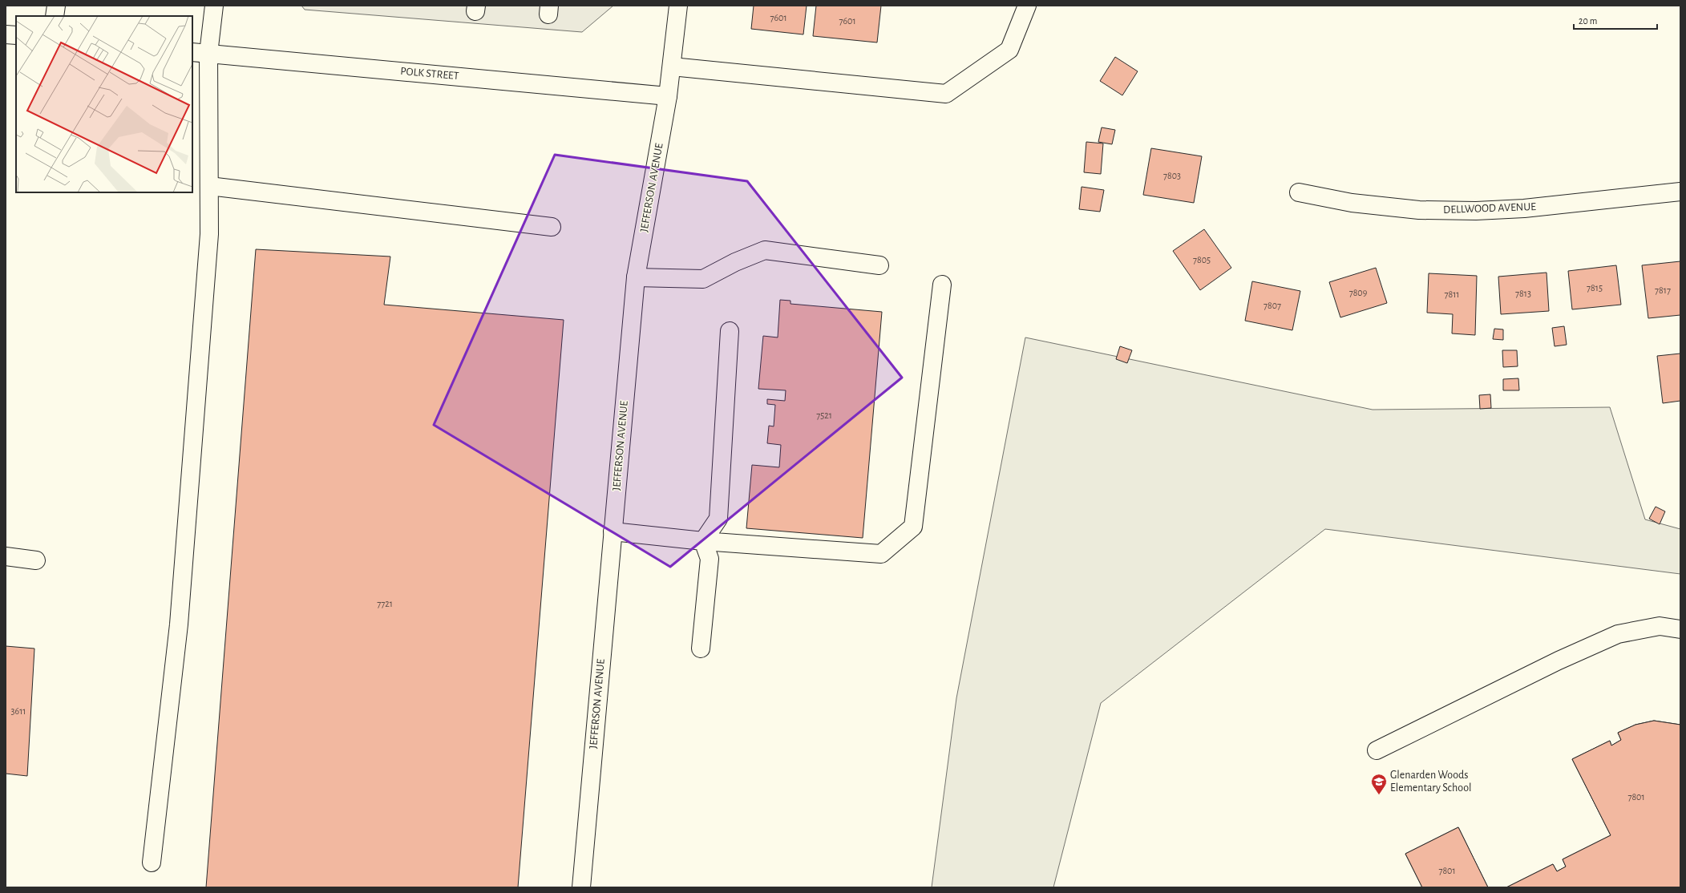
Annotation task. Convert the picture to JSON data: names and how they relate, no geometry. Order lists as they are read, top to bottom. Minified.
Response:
{"streets":{"street":["POLK STREET","JEFFERSON AVENUE","DELLWOOD AVENUE"]},"crossings":[["POLK STREET","JEFFERSON AVENUE"]],"places":{"school or university":["Glenarden Woods Elementary School"]},"house_numbers":["7601","7601","7803","7805","7815","7817","7809","7813","7811","7807","7521","7721","3611","7801","7801"],"scale_bar":"20 m"}
